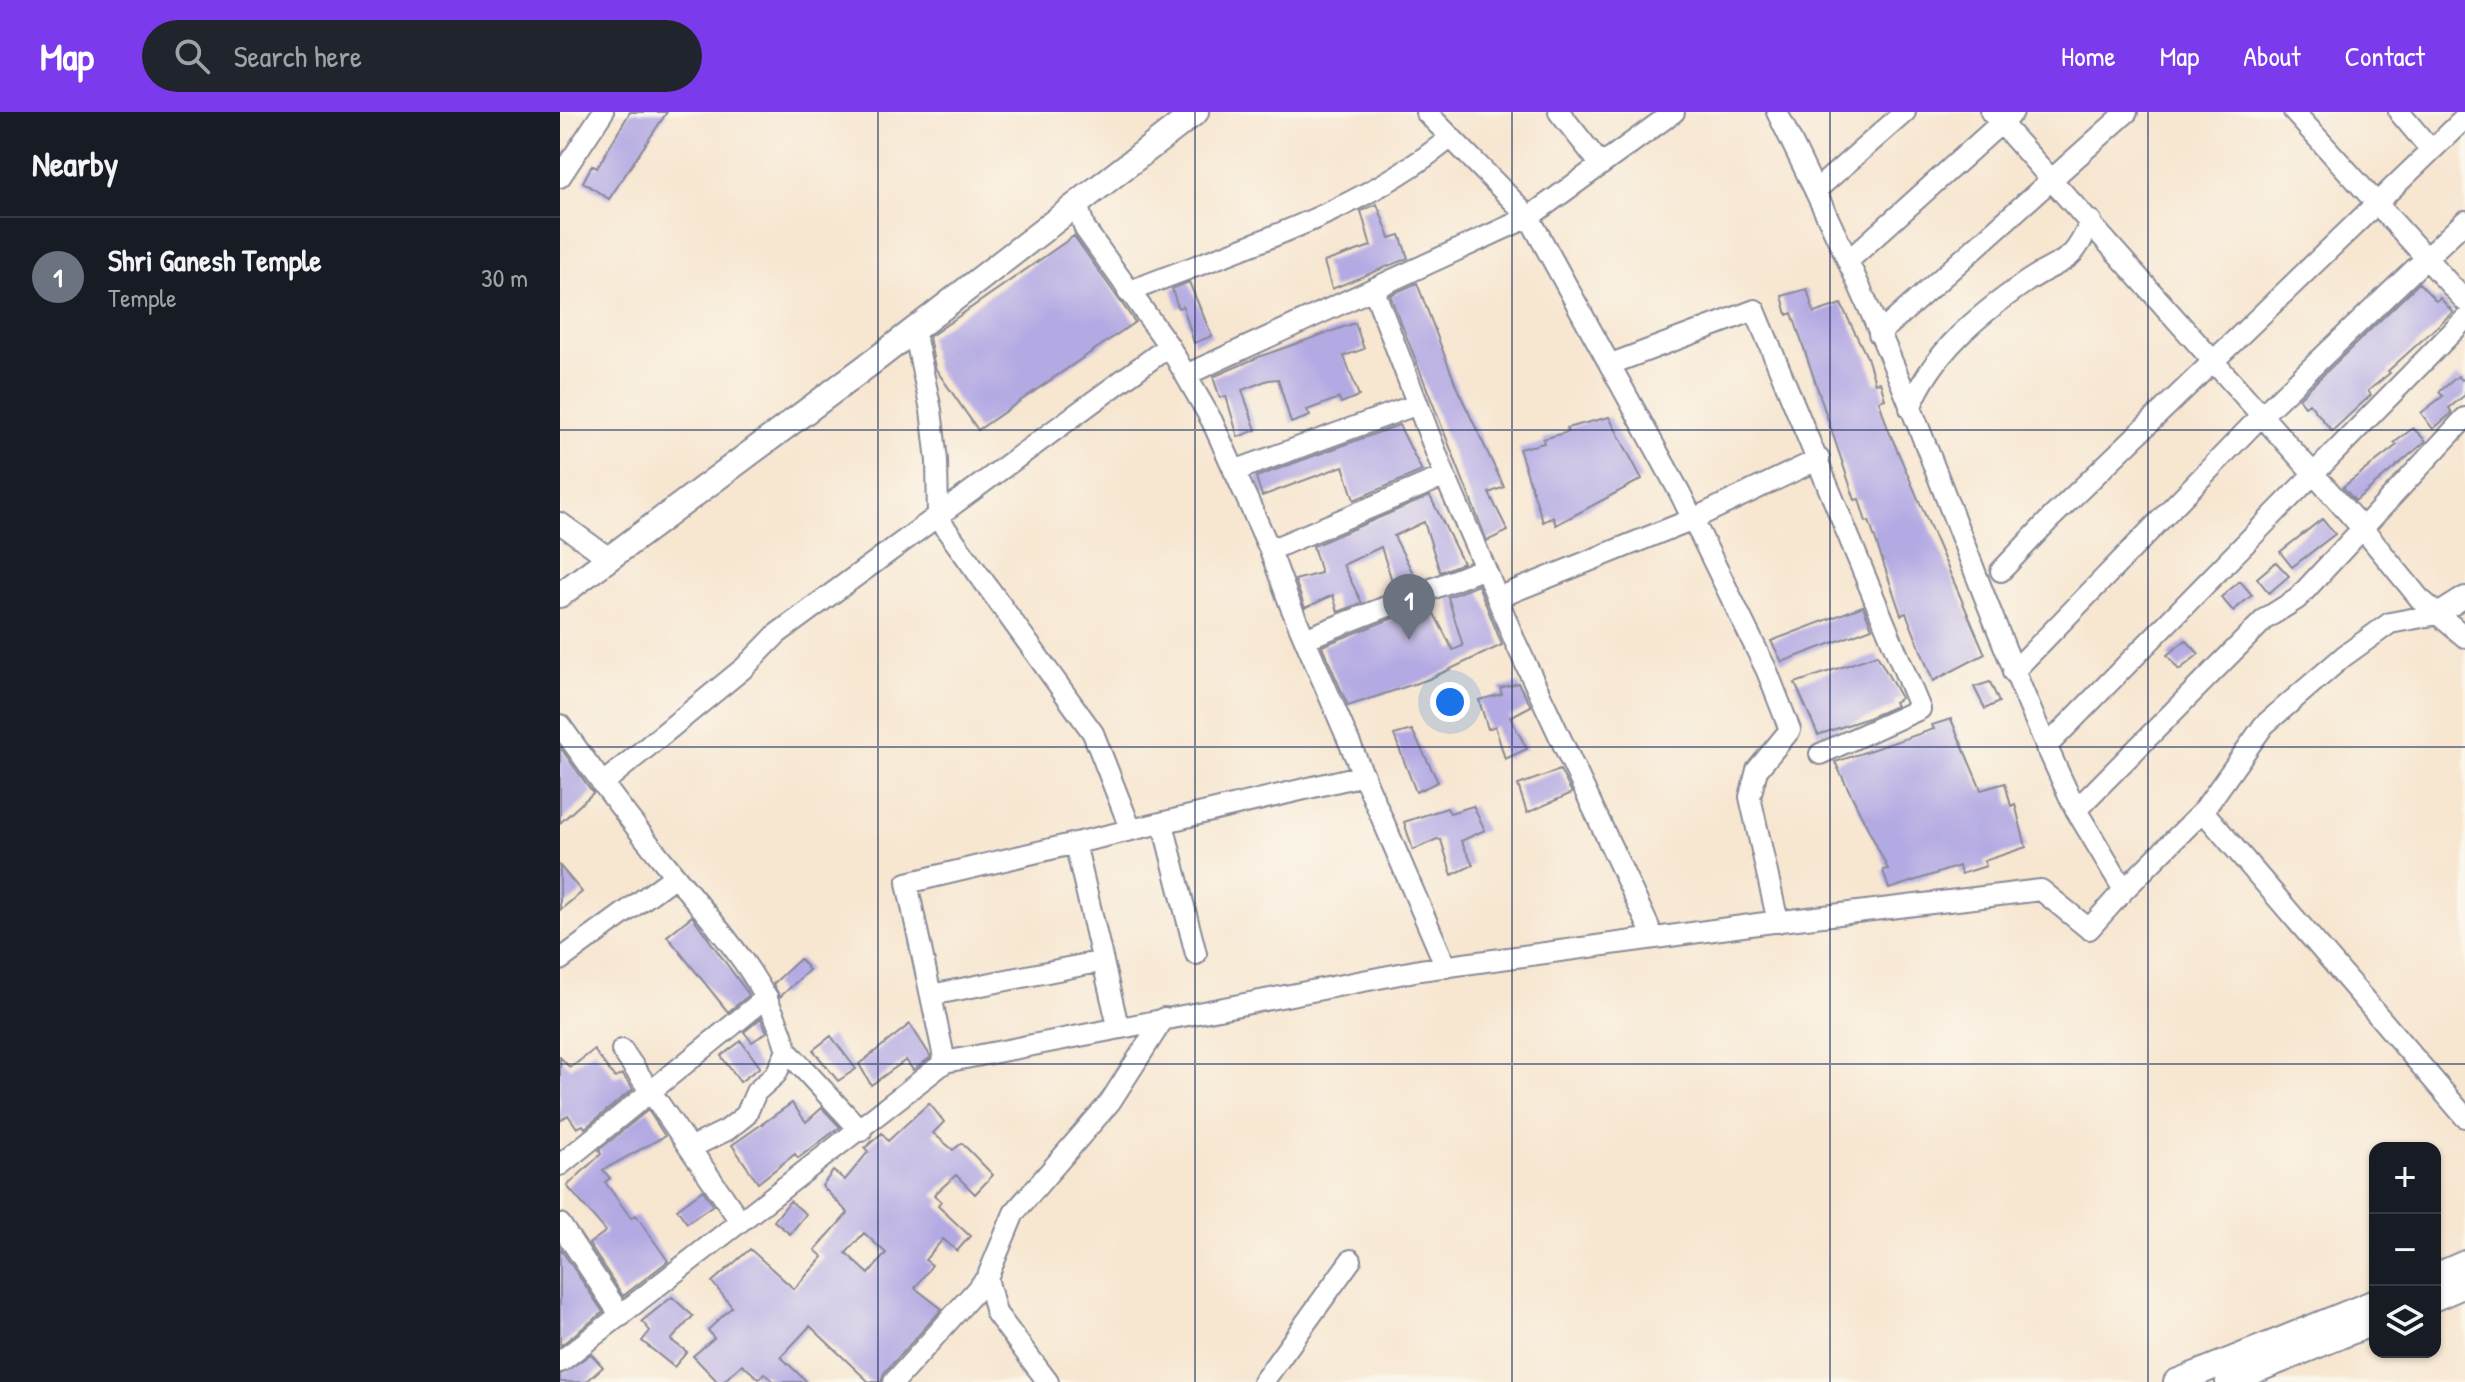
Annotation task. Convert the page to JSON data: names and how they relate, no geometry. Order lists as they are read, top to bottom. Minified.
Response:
{"page":{"header":"Map","search":"Search here","nav":["Home","Map","About","Contact"],"heading":"Nearby","list":[{"mark":"1","name":"Shri Ganesh Temple","note":"Temple","value":"30 m"}],"pins":"1","map_buttons":["+","−"]}}
